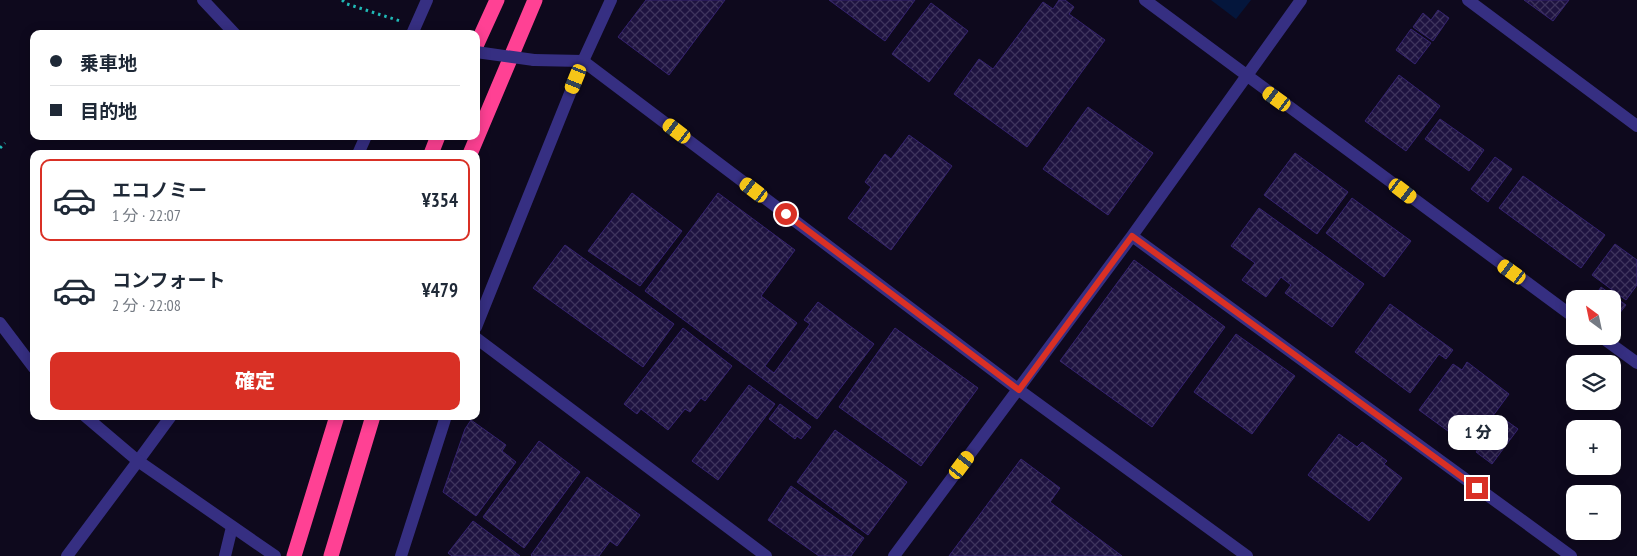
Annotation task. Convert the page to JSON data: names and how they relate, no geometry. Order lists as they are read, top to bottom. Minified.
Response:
{"north":"top left","page":{"banner":["乗車地","目的地"],"list":[{"name":"エコノミー","note":"1 分 · 22:07","value":"¥354"},{"name":"コンフォート","note":"2 分 · 22:08","value":"¥479"}],"map_buttons":["+","−"],"buttons":"確定","bubble":"1 分"}}
